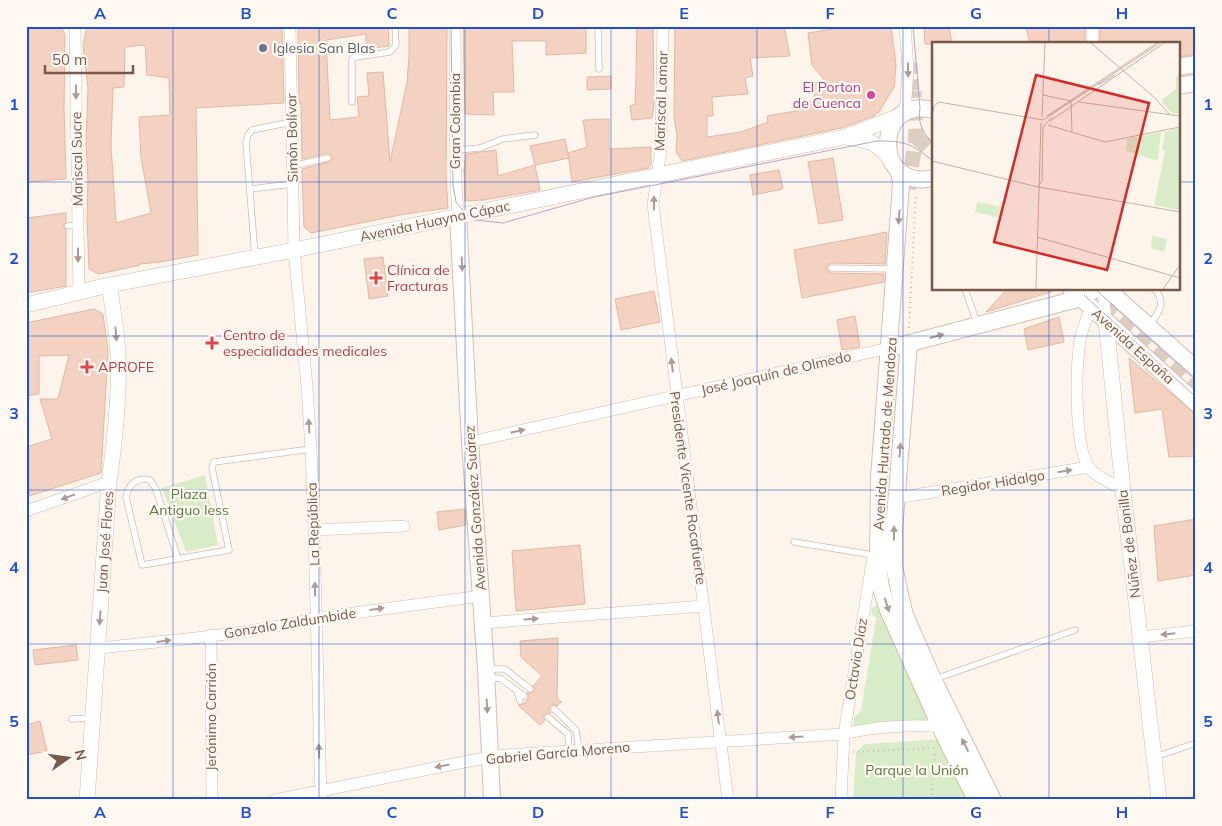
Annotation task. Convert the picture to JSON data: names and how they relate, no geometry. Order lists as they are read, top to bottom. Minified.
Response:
{"streets":{"main road":["Avenida España","José Joaquín de Olmedo","Avenida Hurtado de Mendoza","Avenida González Suárez"],"street":["Mariscal Lamar","Gran Colombia","Simón Bolívar","Mariscal Sucre","Avenida Huayna Cápac","Regidor Hidalgo","Presidente Vicente Rocafuerte","La República","Juan José Flores","Núñez de Bonilla","Gonzalo Zaldumbide","Octavio Díaz","Jerónimo Carrión","Gabriel García Moreno"]},"crossings":[["Mariscal Lamar","Avenida Huayna Cápac"],["Mariscal Lamar","Presidente Vicente Rocafuerte"],["Gran Colombia","Avenida Huayna Cápac"],["Gran Colombia","Avenida González Suárez"],["Simón Bolívar","Avenida Huayna Cápac"],["Simón Bolívar","La República"],["Mariscal Sucre","Avenida Huayna Cápac"],["Avenida Huayna Cápac","Presidente Vicente Rocafuerte"],["Avenida Huayna Cápac","Avenida González Suárez"],["Avenida Huayna Cápac","La República"],["Avenida Huayna Cápac","Juan José Flores"],["Avenida España","José Joaquín de Olmedo"],["Avenida España","Núñez de Bonilla"],["José Joaquín de Olmedo","Avenida Hurtado de Mendoza"],["José Joaquín de Olmedo","Presidente Vicente Rocafuerte"],["José Joaquín de Olmedo","Avenida González Suárez"],["Avenida Hurtado de Mendoza","Regidor Hidalgo"],["Avenida Hurtado de Mendoza","Octavio Díaz"],["Avenida Hurtado de Mendoza","Gabriel García Moreno"],["Presidente Vicente Rocafuerte","Gabriel García Moreno"],["Avenida González Suárez","Gonzalo Zaldumbide"],["Avenida González Suárez","Gabriel García Moreno"],["La República","Gonzalo Zaldumbide"],["La República","Gabriel García Moreno"],["Juan José Flores","Gonzalo Zaldumbide"],["Gonzalo Zaldumbide","Jerónimo Carrión"],["Octavio Díaz","Gabriel García Moreno"]],"one_way":["Mariscal Sucre","José Joaquín de Olmedo","Regidor Hidalgo","Presidente Vicente Rocafuerte","Avenida González Suárez","La República","Juan José Flores","Gabriel García Moreno"],"parks":["Plaza Antiguo Iess","Parque la Unión"],"places":{"other":["Iglesia San Blas","El Porton de Cuenca"],"health":["Clínica de Fracturas","Centro de especialidades medicales","APROFE"]},"scale_bar":"50 m","north":"right","grid":{"columns":["A","B","C","D","E","F","G","H"],"rows":["1","2","3","4","5"]}}
